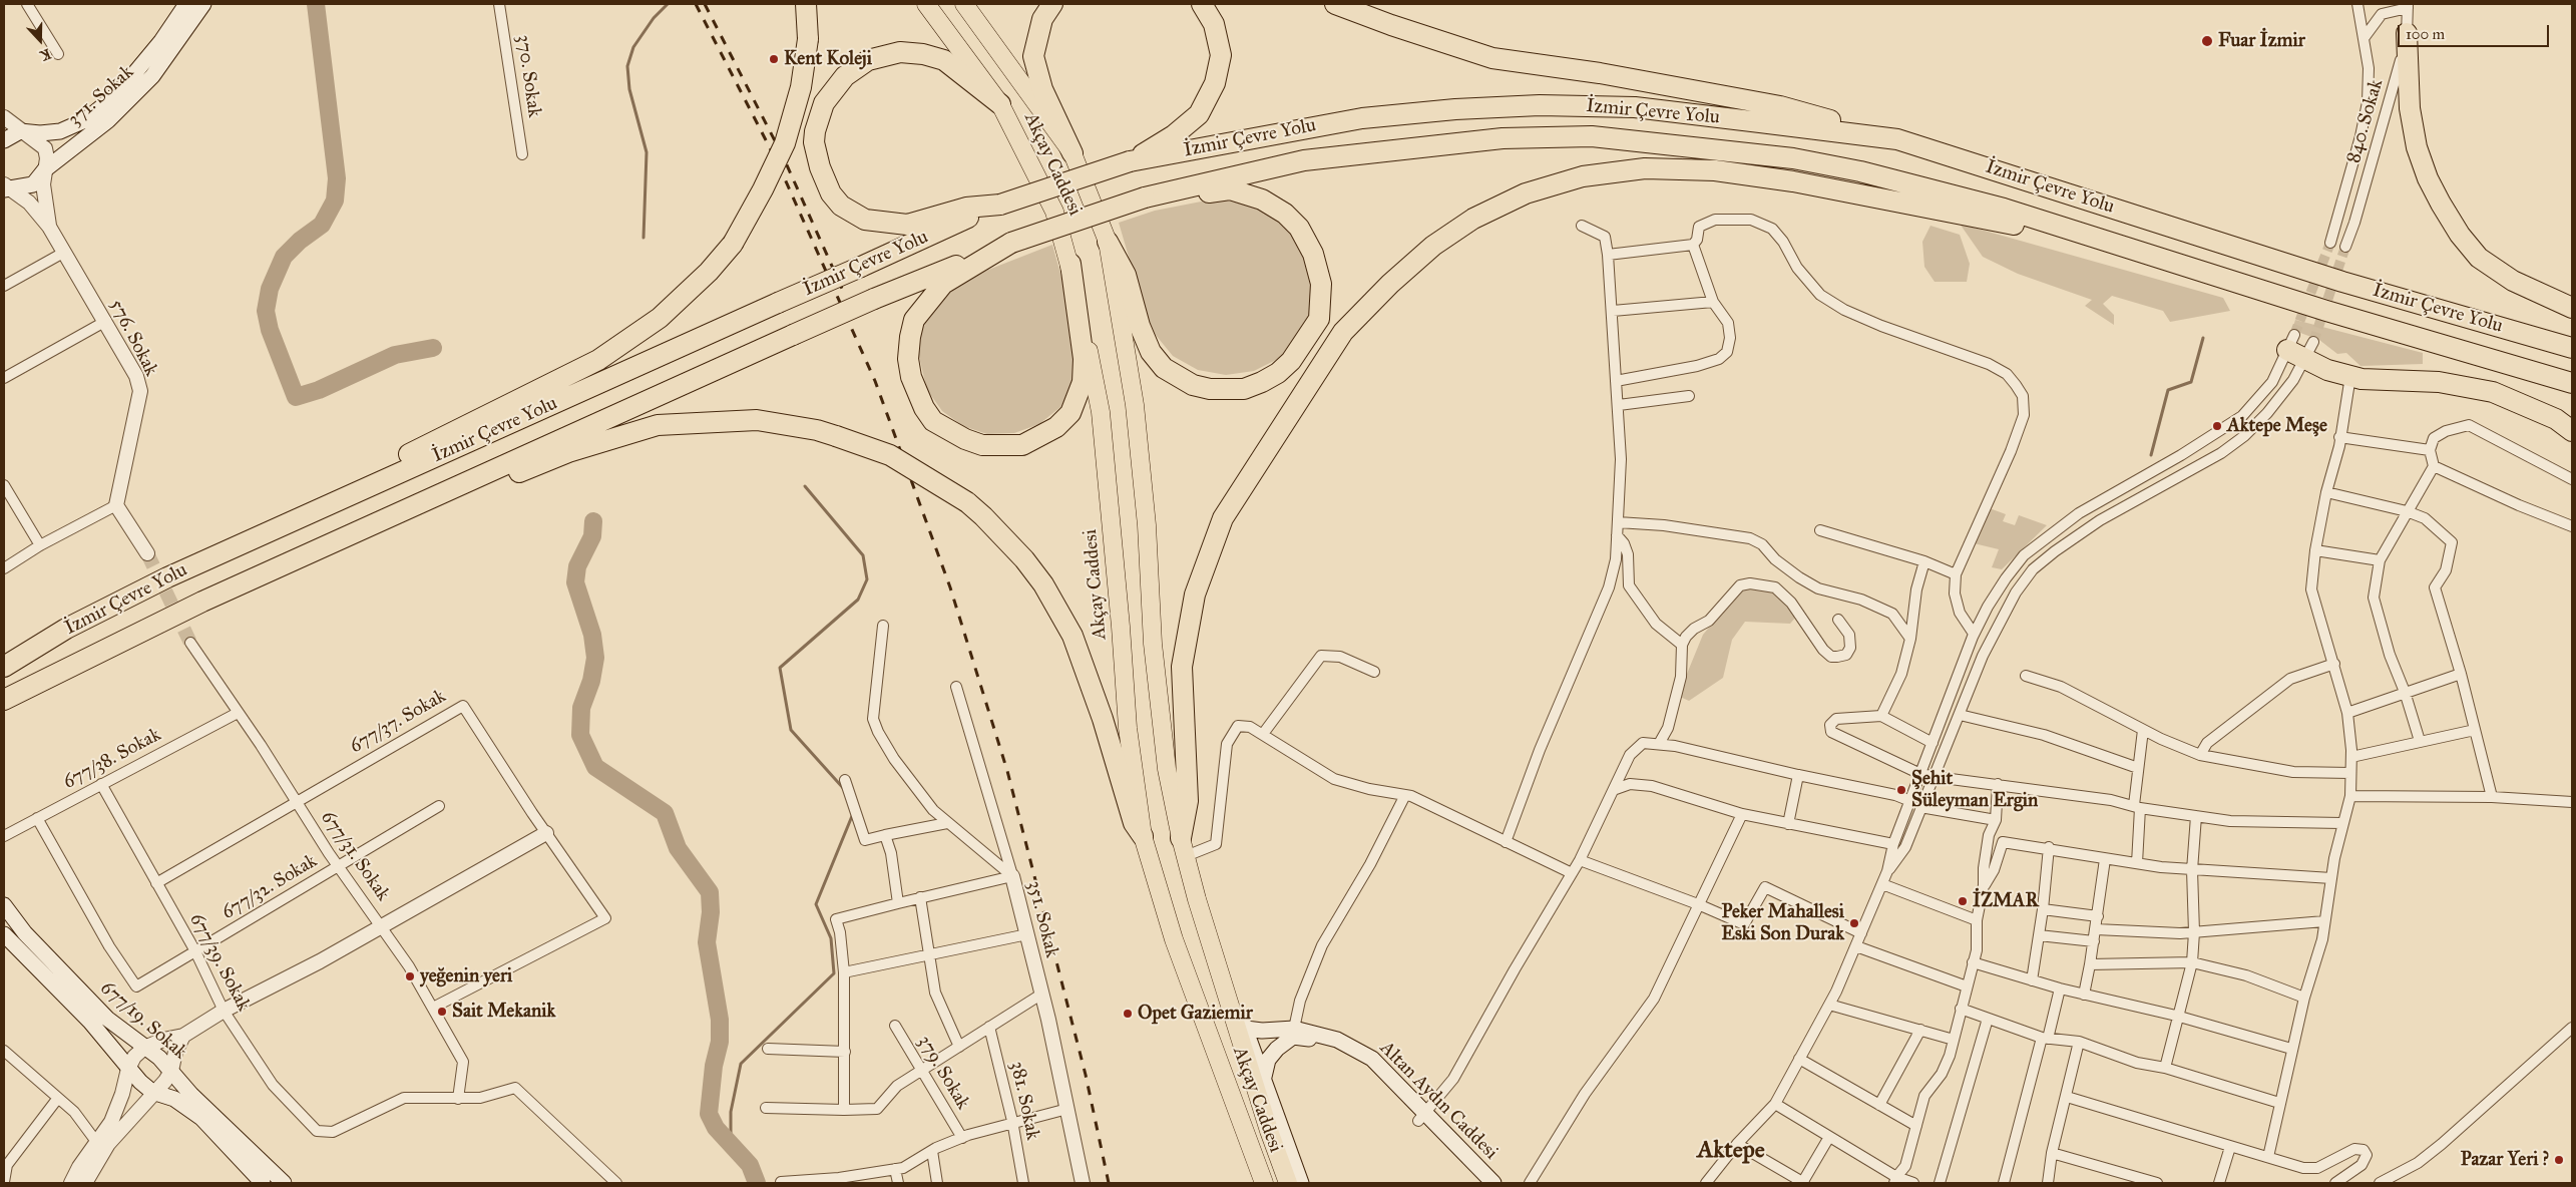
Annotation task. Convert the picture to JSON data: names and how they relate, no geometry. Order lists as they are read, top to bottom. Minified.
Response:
{"streets":{"highway":["İzmir Çevre Yolu","Akçay Caddesi"],"main road":["371. Sokak","677/19. Sokak","Altan Aydın Caddesi"],"street":["370. Sokak","840. Sokak","576. Sokak","677/37. Sokak","677/38. Sokak","677/31. Sokak","677/32. Sokak","351. Sokak","677/39. Sokak","379. Sokak","381. Sokak"]},"crossings":[["371. Sokak","576. Sokak"],["677/37. Sokak","677/31. Sokak"],["677/37. Sokak","677/39. Sokak"],["677/38. Sokak","677/31. Sokak"],["677/38. Sokak","677/32. Sokak"],["677/38. Sokak","677/39. Sokak"],["677/31. Sokak","677/32. Sokak"],["677/31. Sokak","677/39. Sokak"],["677/32. Sokak","677/39. Sokak"]],"districts":["Aktepe"],"places":["Fuar İzmir","Kent Koleji","Aktepe Meşe","Şehit Süleyman Ergin","İZMAR","Peker Mahallesi Eski Son Durak","yeğenin yeri","Sait Mekanik","Opet Gaziemir","Pazar Yeri ?"],"scale_bar":"100 m","north":"bottom"}
